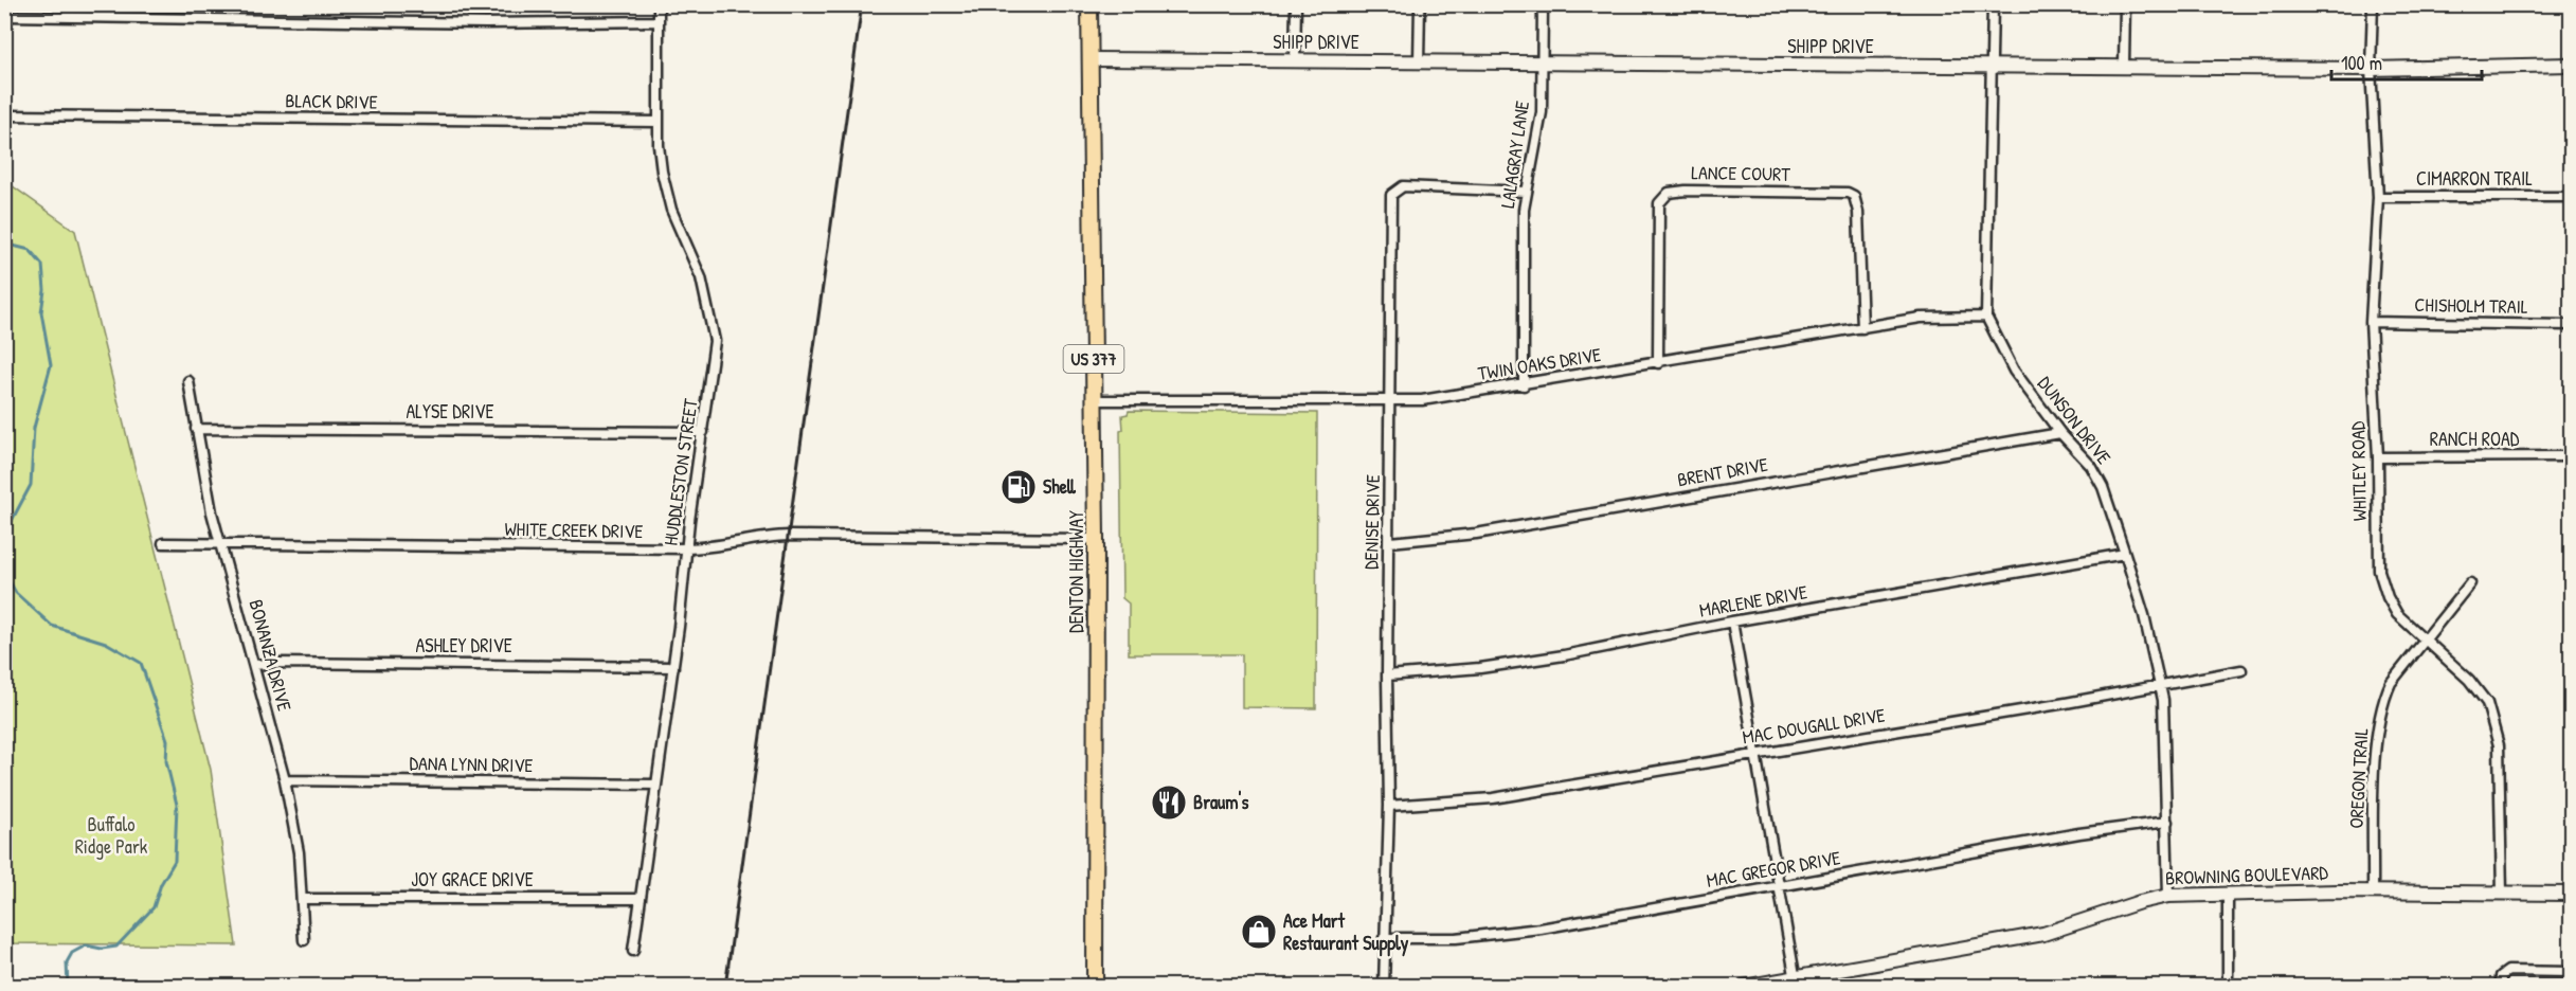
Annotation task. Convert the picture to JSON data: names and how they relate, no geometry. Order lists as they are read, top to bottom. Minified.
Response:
{"streets":{"main road":["US 377","DENTON HIGHWAY"],"street":["SHIPP DRIVE","BLACK DRIVE","LALAGRAY LANE","LANCE COURT","CIMARRON TRAIL","CHISHOLM TRAIL","TWIN OAKS DRIVE","ALYSE DRIVE","DUNSON DRIVE","RANCH ROAD","WHITLEY ROAD","HUDDLESTON STREET","BRENT DRIVE","DENISE DRIVE","WHITE CREEK DRIVE","MARLENE DRIVE","ASHLEY DRIVE","BONANZA DRIVE","MAC DOUGALL DRIVE","DANA LYNN DRIVE","OREGON TRAIL","MAC GREGOR DRIVE","BROWNING BOULEVARD","JOY GRACE DRIVE"]},"crossings":[["SHIPP DRIVE","LALAGRAY LANE"],["SHIPP DRIVE","DUNSON DRIVE"],["SHIPP DRIVE","WHITLEY ROAD"],["SHIPP DRIVE","DENTON HIGHWAY"],["BLACK DRIVE","HUDDLESTON STREET"],["LALAGRAY LANE","TWIN OAKS DRIVE"],["LALAGRAY LANE","DENISE DRIVE"],["LANCE COURT","TWIN OAKS DRIVE"],["CIMARRON TRAIL","WHITLEY ROAD"],["CHISHOLM TRAIL","WHITLEY ROAD"],["TWIN OAKS DRIVE","DUNSON DRIVE"],["TWIN OAKS DRIVE","DENISE DRIVE"],["TWIN OAKS DRIVE","DENTON HIGHWAY"],["ALYSE DRIVE","HUDDLESTON STREET"],["ALYSE DRIVE","BONANZA DRIVE"],["DUNSON DRIVE","BRENT DRIVE"],["DUNSON DRIVE","MARLENE DRIVE"],["DUNSON DRIVE","MAC DOUGALL DRIVE"],["DUNSON DRIVE","MAC GREGOR DRIVE"],["DUNSON DRIVE","BROWNING BOULEVARD"],["RANCH ROAD","WHITLEY ROAD"],["WHITLEY ROAD","OREGON TRAIL"],["WHITLEY ROAD","BROWNING BOULEVARD"],["HUDDLESTON STREET","WHITE CREEK DRIVE"],["HUDDLESTON STREET","ASHLEY DRIVE"],["HUDDLESTON STREET","DANA LYNN DRIVE"],["HUDDLESTON STREET","JOY GRACE DRIVE"],["BRENT DRIVE","DENISE DRIVE"],["DENISE DRIVE","MARLENE DRIVE"],["DENISE DRIVE","MAC DOUGALL DRIVE"],["DENISE DRIVE","MAC GREGOR DRIVE"],["WHITE CREEK DRIVE","DENTON HIGHWAY"],["WHITE CREEK DRIVE","BONANZA DRIVE"],["ASHLEY DRIVE","BONANZA DRIVE"],["BONANZA DRIVE","DANA LYNN DRIVE"],["BONANZA DRIVE","JOY GRACE DRIVE"],["OREGON TRAIL","BROWNING BOULEVARD"]],"parks":["Buffalo Ridge Park"],"places":{"fuel station":["Shell"],"restaurant":["Braum's"],"shop":["Ace Mart Restaurant Supply"]},"scale_bar":"100 m"}
